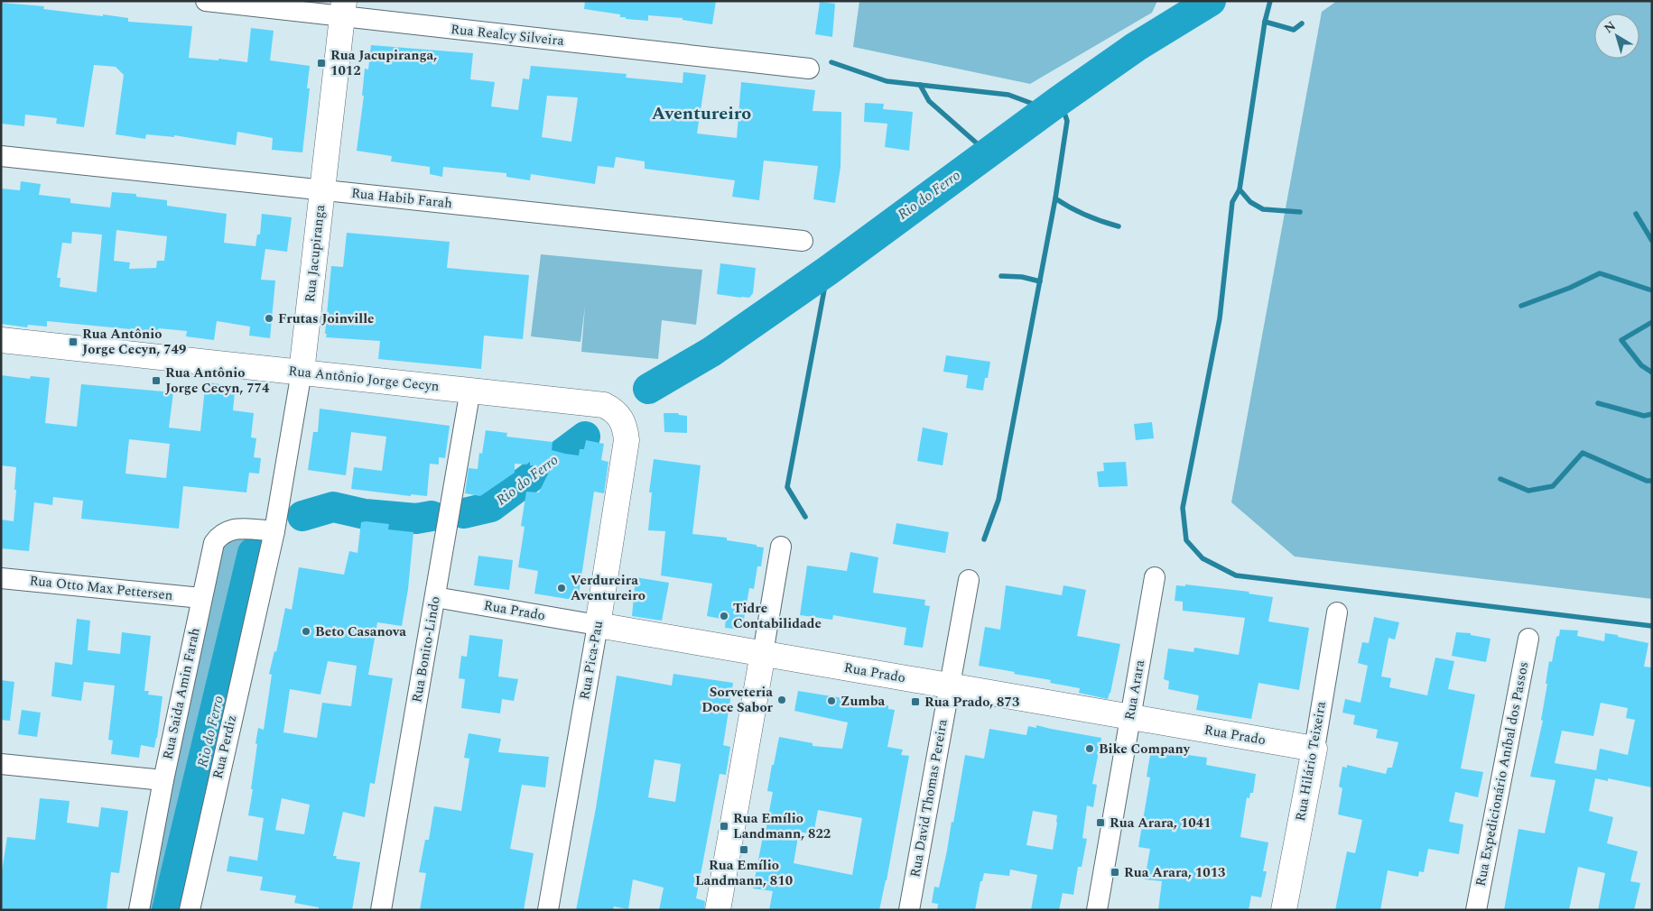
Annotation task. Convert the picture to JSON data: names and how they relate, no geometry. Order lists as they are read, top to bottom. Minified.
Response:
{"streets":{"street":["Rua Realcy Silveira","Rua Habib Farah","Rua Jacupiranga","Rua Antônio Jorge Cecyn","Rua Otto Max Pettersen","Rua Prado","Rua Bonito-Lindo","Rua Pica-Pau","Rua Arara","Rua Saida Amin Farah","Rua Perdiz","Rua Hilário Teixeira","Rua Expedicionário Aníbal dos Passos","Rua David Thomas Pereira"]},"crossings":[["Rua Realcy Silveira","Rua Jacupiranga"],["Rua Habib Farah","Rua Jacupiranga"],["Rua Jacupiranga","Rua Antônio Jorge Cecyn"],["Rua Jacupiranga","Rua Saida Amin Farah"],["Rua Jacupiranga","Rua Perdiz"],["Rua Antônio Jorge Cecyn","Rua Bonito-Lindo"],["Rua Antônio Jorge Cecyn","Rua Pica-Pau"],["Rua Otto Max Pettersen","Rua Saida Amin Farah"],["Rua Prado","Rua Bonito-Lindo"],["Rua Prado","Rua Pica-Pau"],["Rua Prado","Rua Arara"],["Rua Prado","Rua Hilário Teixeira"],["Rua Prado","Rua David Thomas Pereira"],["Rua Saida Amin Farah","Rua Perdiz"]],"districts":["Aventureiro"],"water":["Rio do Ferro"],"places":{"transit":["Rua Jacupiranga, 1012","Rua Antônio Jorge Cecyn, 749","Rua Antônio Jorge Cecyn, 774","Rua Prado, 873","Rua Arara, 1041","Rua Emílio Landmann, 822","Rua Emílio Landmann, 810","Rua Arara, 1013"],"other":["Frutas Joinville","Verdureira Aventureiro","Tidre Contabilidade","Beto Casanova","Sorveteria Doce Sabor","Zumba","Bike Company"]},"north":"top left"}
